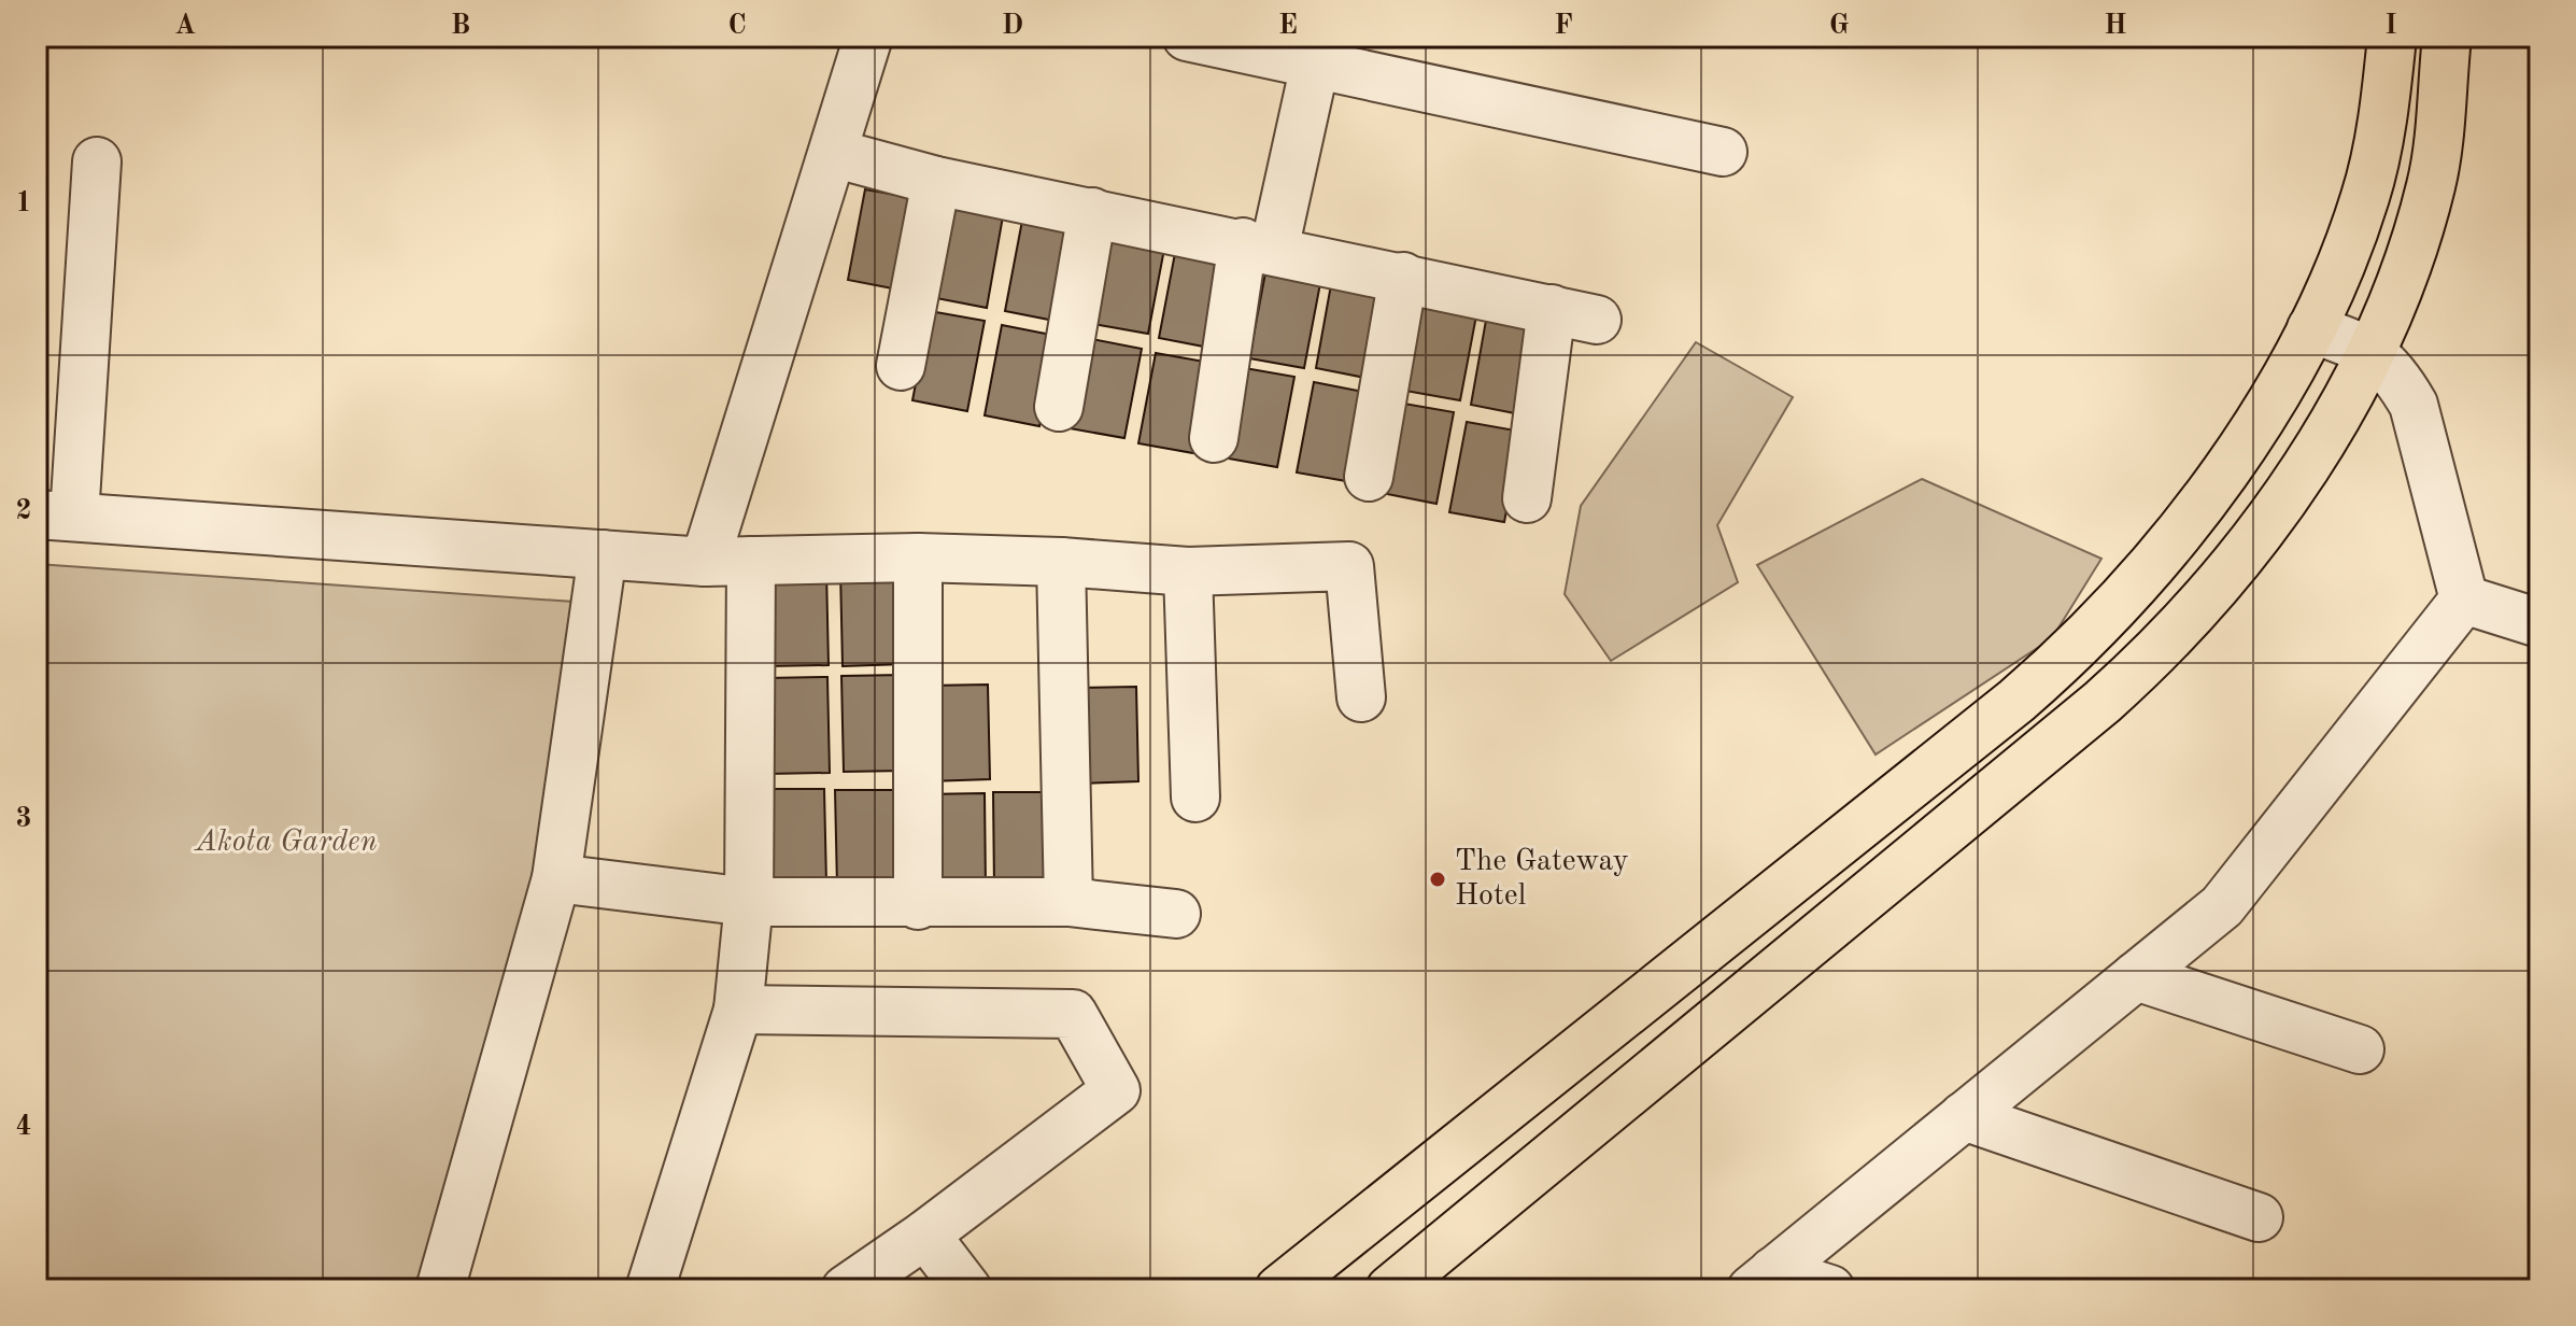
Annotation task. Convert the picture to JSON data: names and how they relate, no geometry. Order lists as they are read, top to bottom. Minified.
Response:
{"parks":["Akota Garden"],"places":["The Gateway Hotel"],"grid":{"columns":["A","B","C","D","E","F","G","H","I"],"rows":["1","2","3","4"]}}
